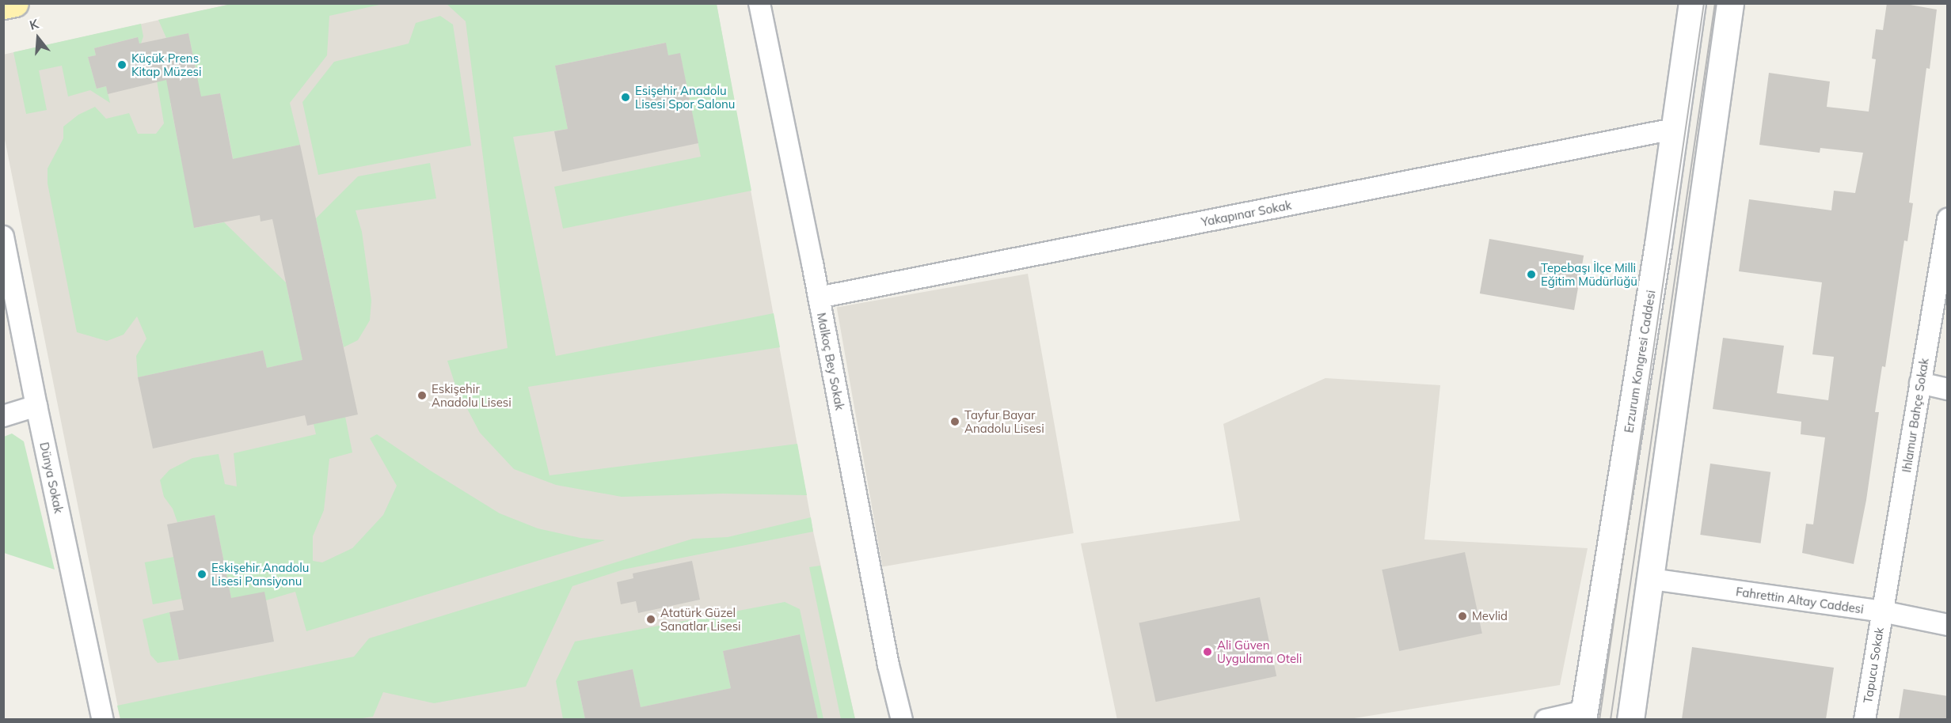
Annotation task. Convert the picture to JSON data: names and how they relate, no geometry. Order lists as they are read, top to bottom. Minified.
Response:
{"streets":{"main road":["Erzurum Kongresi Caddesi"],"street":["Yakapınar Sokak","Malkoç Bey Sokak","Ihlamur Bahçe Sokak","Dünya Sokak","Fahrettin Altay Caddesi","Tapucu Sokak"]},"crossings":[["Yakapınar Sokak","Malkoç Bey Sokak"],["Yakapınar Sokak","Erzurum Kongresi Caddesi"],["Ihlamur Bahçe Sokak","Fahrettin Altay Caddesi"],["Ihlamur Bahçe Sokak","Tapucu Sokak"],["Fahrettin Altay Caddesi","Tapucu Sokak"]],"places":["Küçük Prens Kitap Müzesi","Esişehir Anadolu Lisesi Spor Salonu","Tepebaşı İlçe Milli Eğitim Müdürlüğü","Eskişehir Anadolu Lisesi","Tayfur Bayar Anadolu Lisesi","Eskişehir Anadolu Lisesi Pansiyonu","Mevlid","Atatürk Güzel Sanatlar Lisesi","Ali Güven Uygulama Oteli"],"north":"top"}
